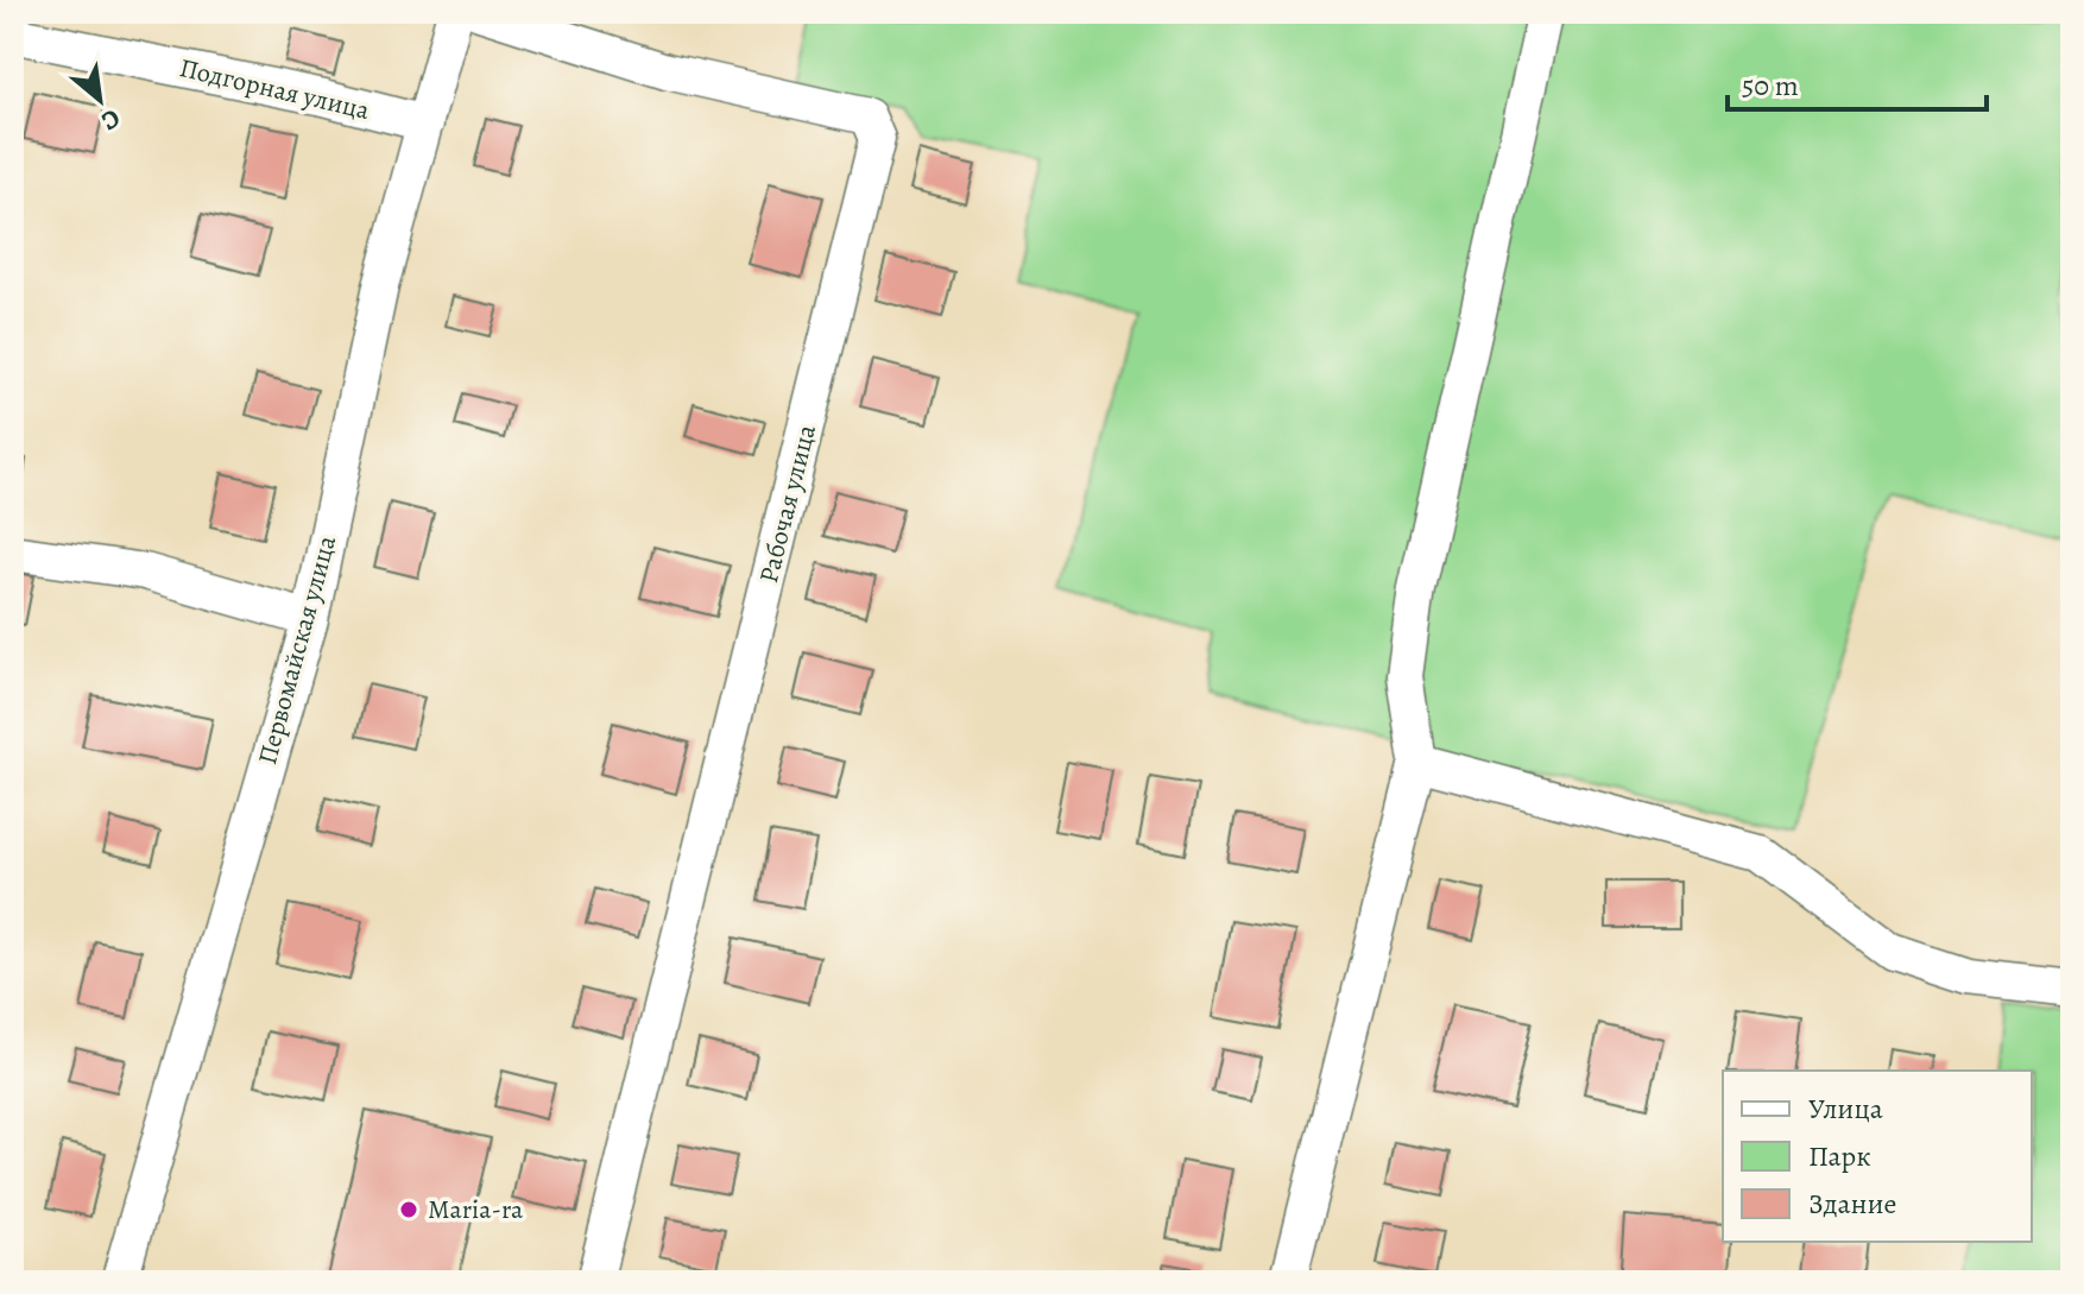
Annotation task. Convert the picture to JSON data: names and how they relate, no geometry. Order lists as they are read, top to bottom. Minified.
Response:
{"streets":{"street":["Подгорная улица","Рабочая улица","Первомайская улица"]},"crossings":[["Подгорная улица","Первомайская улица"]],"places":["Maria-ra"],"legend":["Улица","Парк","Здание"],"scale_bar":"50 m","north":"bottom right"}
